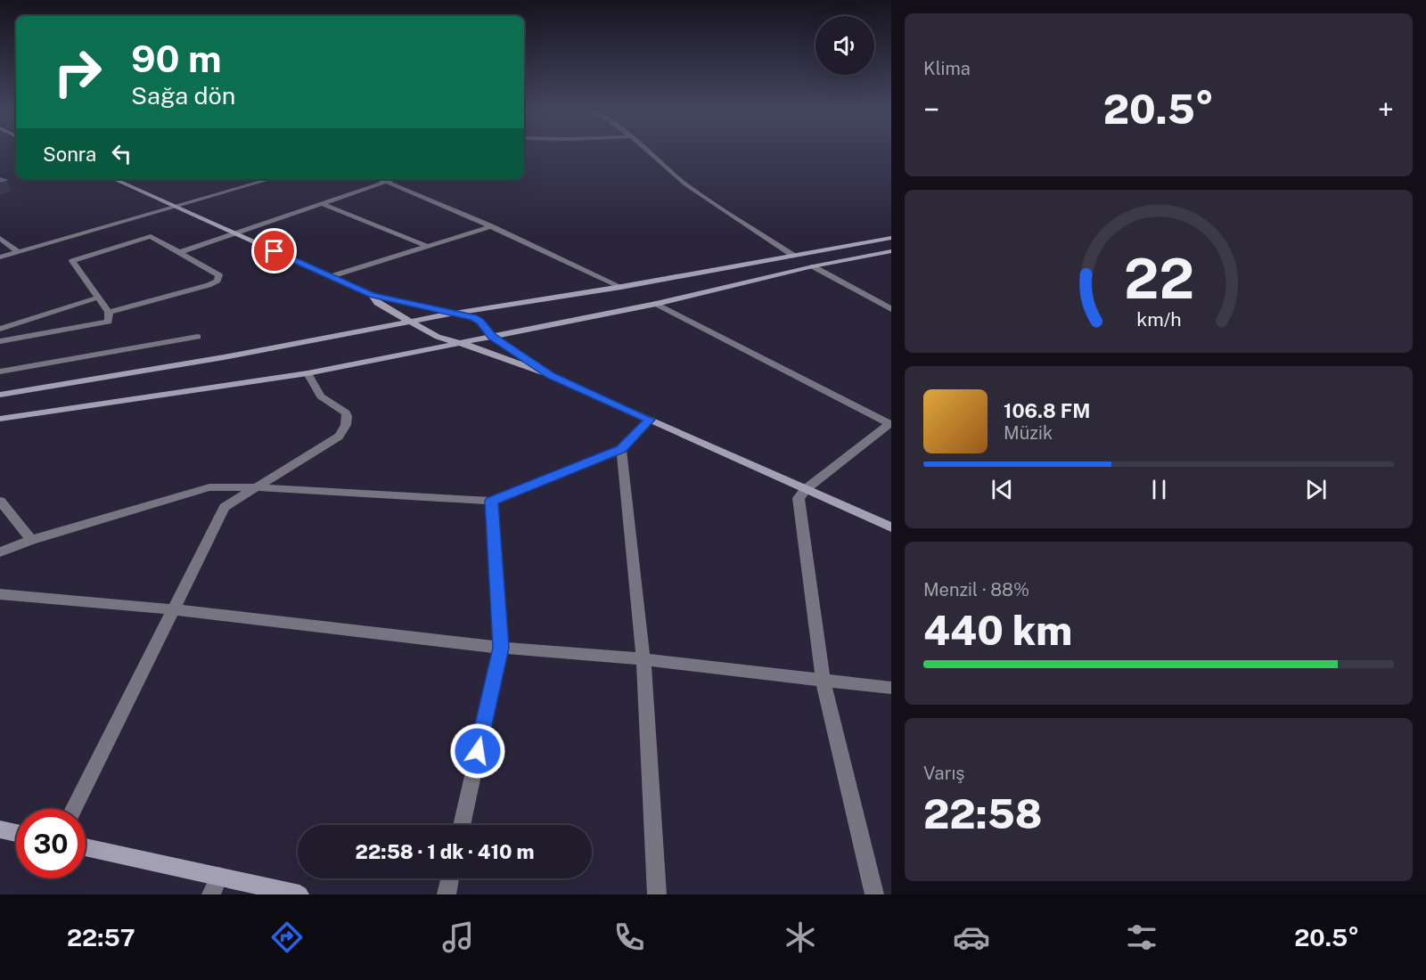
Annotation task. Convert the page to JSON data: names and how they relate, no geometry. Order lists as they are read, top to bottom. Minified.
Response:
{"page":{"tile":["Klima",["Menzil · 88%","440 km"],["Varış","22:58"]],"turn":["90 m","Sağa dön"],"heat":["−","20.5°","+"],"then":"Sonra","song":["106.8 FM","Müzik"],"limit":"30","trip":"22:58 · 1 dk · 410 m","tabs":["22:57","20.5°"],"gauge":["22","km/h"]}}
